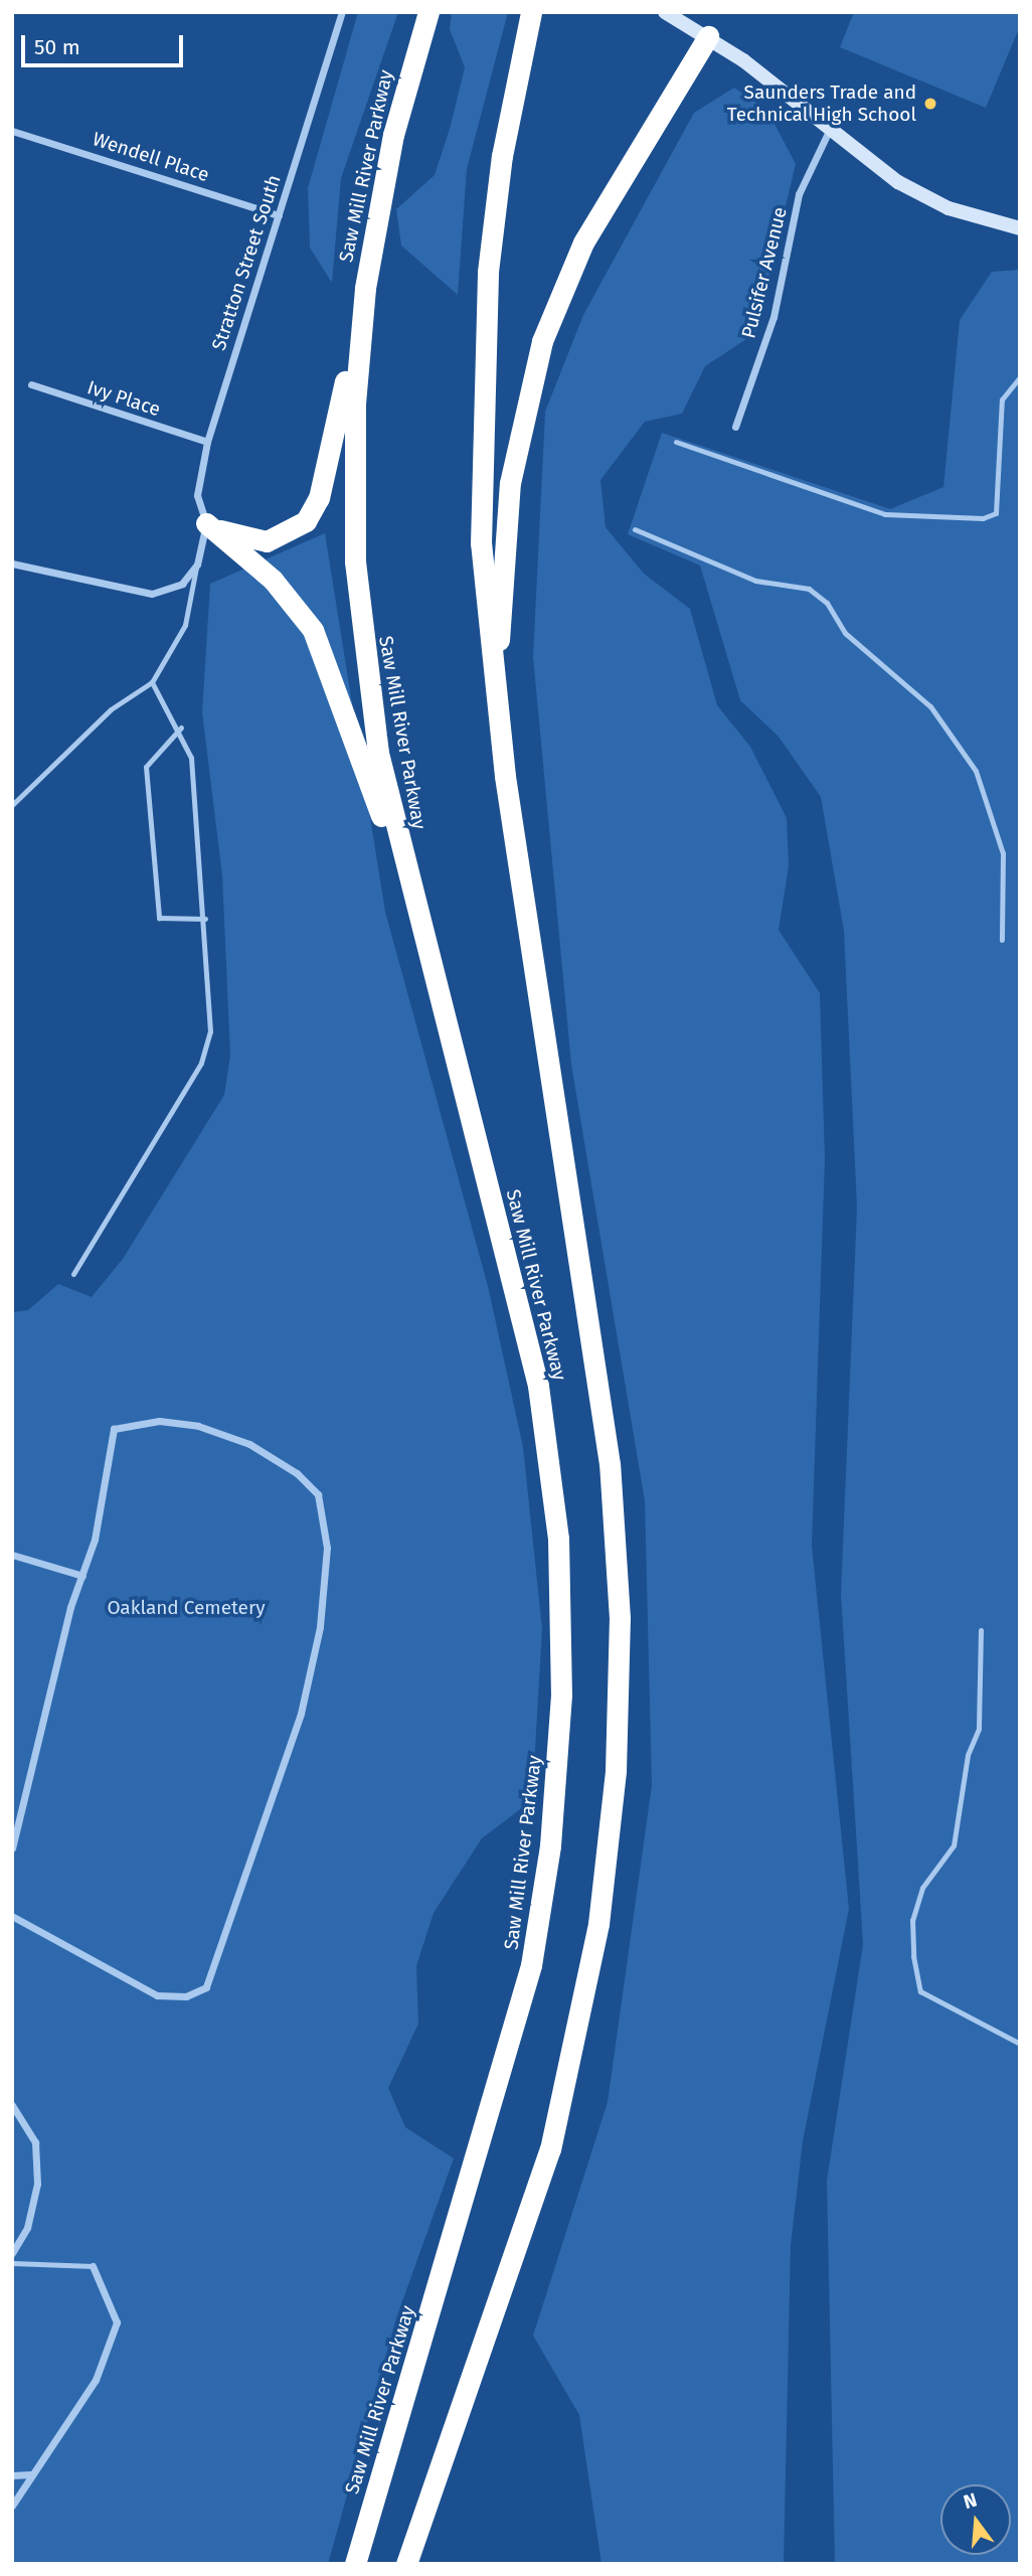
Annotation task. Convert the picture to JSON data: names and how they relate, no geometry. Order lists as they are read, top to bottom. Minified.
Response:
{"streets":{"highway":["Saw Mill River Parkway"],"street":["Wendell Place","Stratton Street South","Pulsifer Avenue","Ivy Place"]},"crossings":[["Wendell Place","Stratton Street South"],["Stratton Street South","Ivy Place"]],"parks":["Oakland Cemetery"],"places":["Saunders Trade and Technical High School"],"scale_bar":"50 m","north":"top"}
